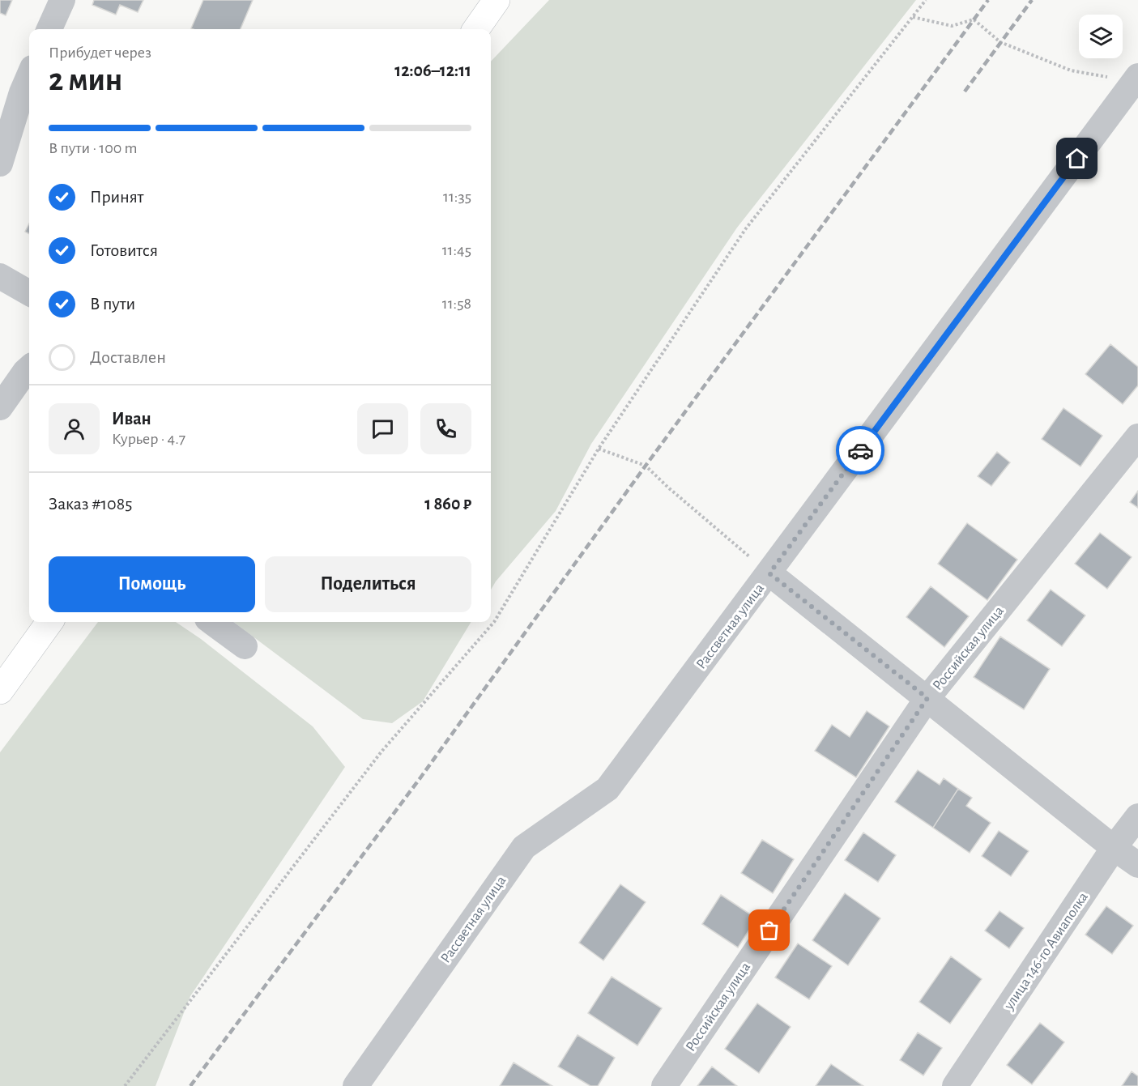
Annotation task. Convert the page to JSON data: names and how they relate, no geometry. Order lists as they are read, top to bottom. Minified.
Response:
{"streets":{"street":["Рассветная улица","Российская улица","улица 146-го Авиаполка"]},"page":{"heading":["2 мин","Прибудет через","12:06–12:11"],"panel":["Иван","Курьер · 4.7","Заказ #1085","1 860 ₽"],"bar":"В пути · 100 m","list":[["Принят","11:35"],["Готовится","11:45"],["В пути","11:58"],"Доставлен"],"buttons":["Помощь","Поделиться"]}}
